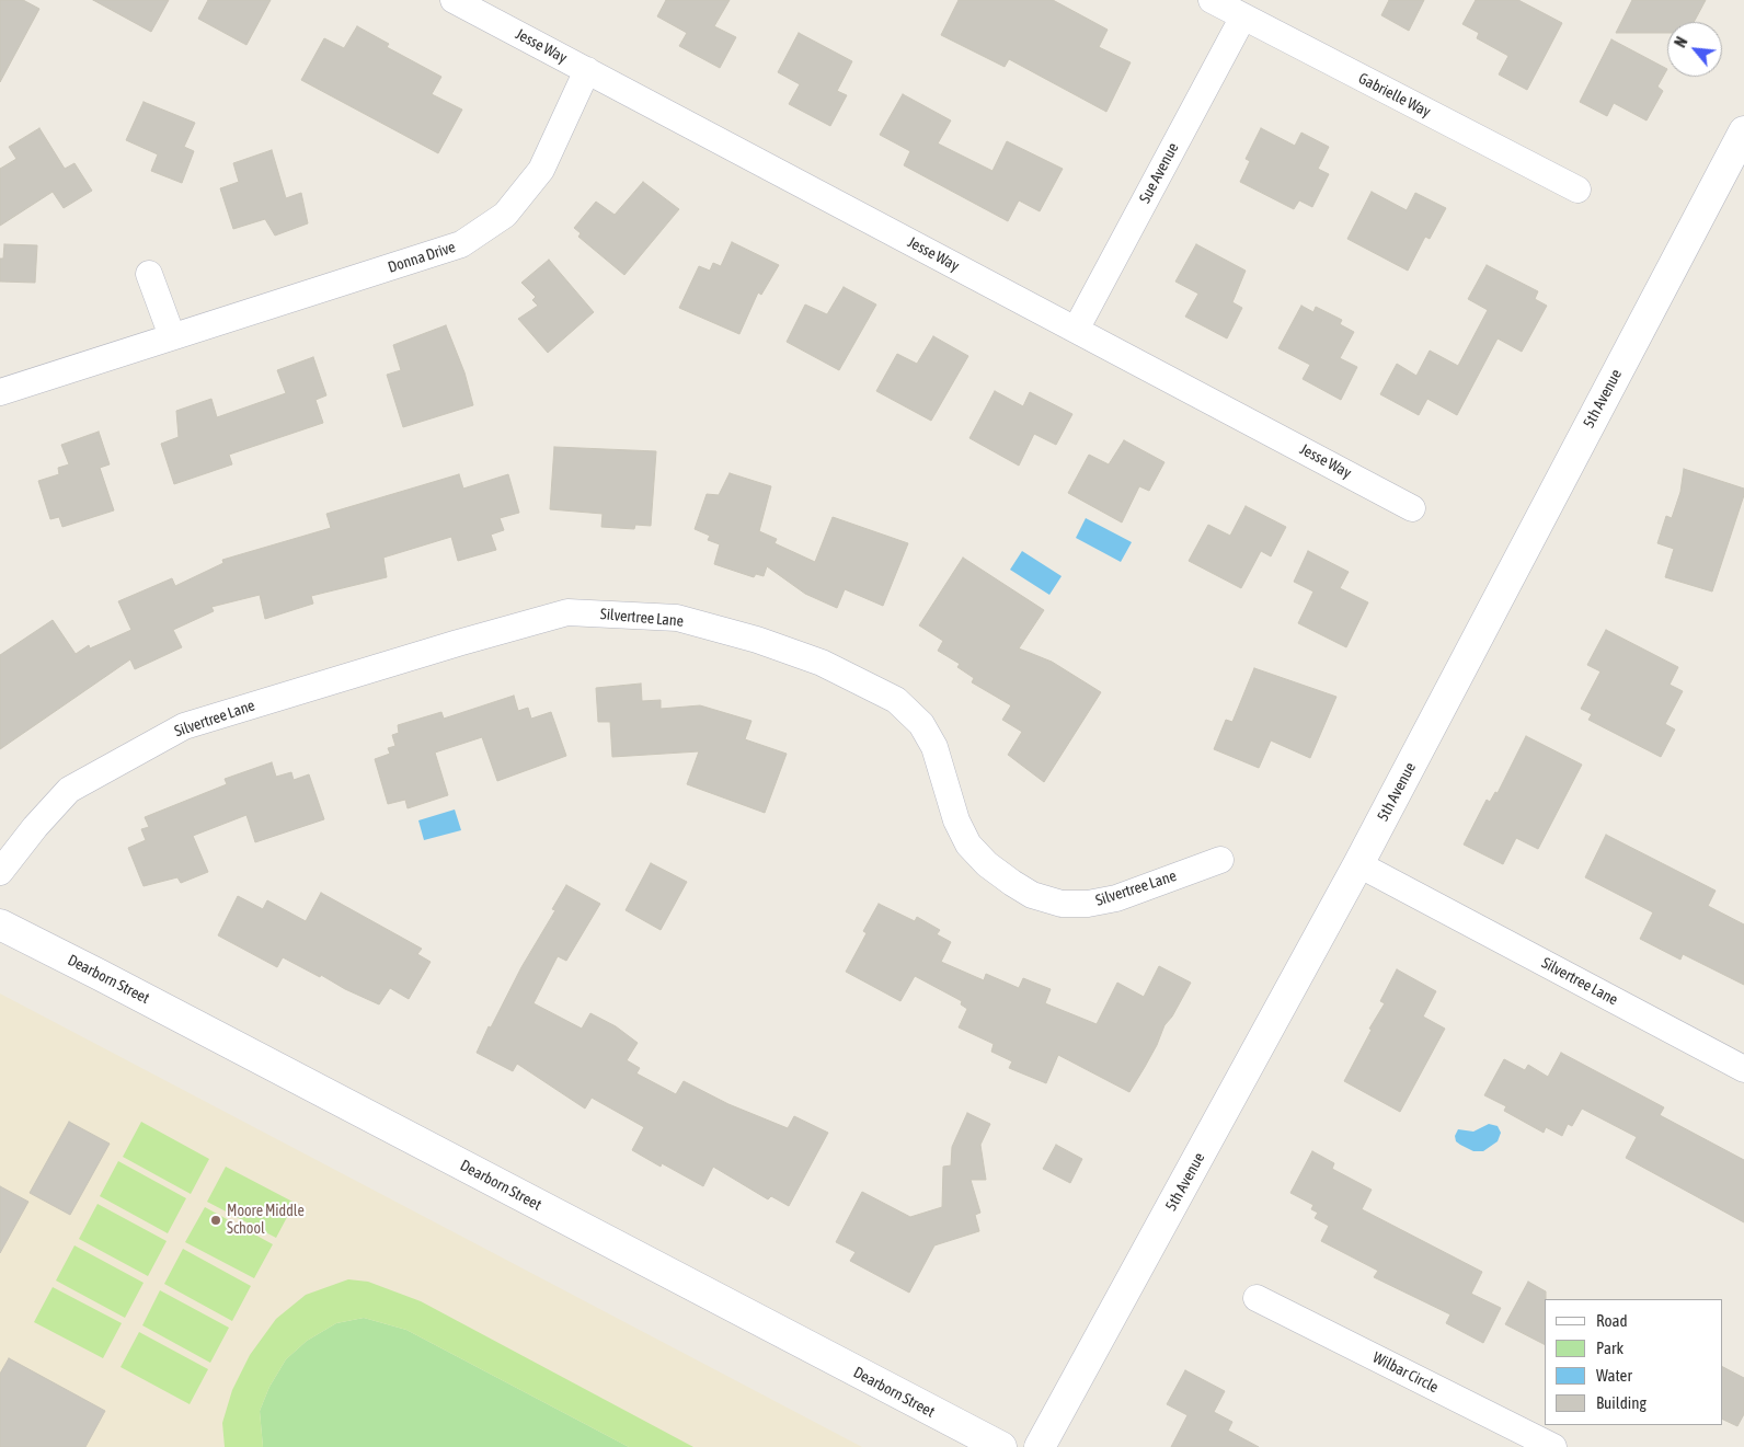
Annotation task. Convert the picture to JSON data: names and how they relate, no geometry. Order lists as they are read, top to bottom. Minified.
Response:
{"streets":{"main road":["5th Avenue","Dearborn Street"],"street":["Jesse Way","Gabrielle Way","Sue Avenue","Donna Drive","Silvertree Lane","Wilbar Circle"]},"crossings":[["Jesse Way","Sue Avenue"],["Jesse Way","Donna Drive"],["Gabrielle Way","Sue Avenue"],["5th Avenue","Silvertree Lane"]],"places":["Moore Middle School"],"legend":["Road","Park","Water","Building"],"north":"top left"}
